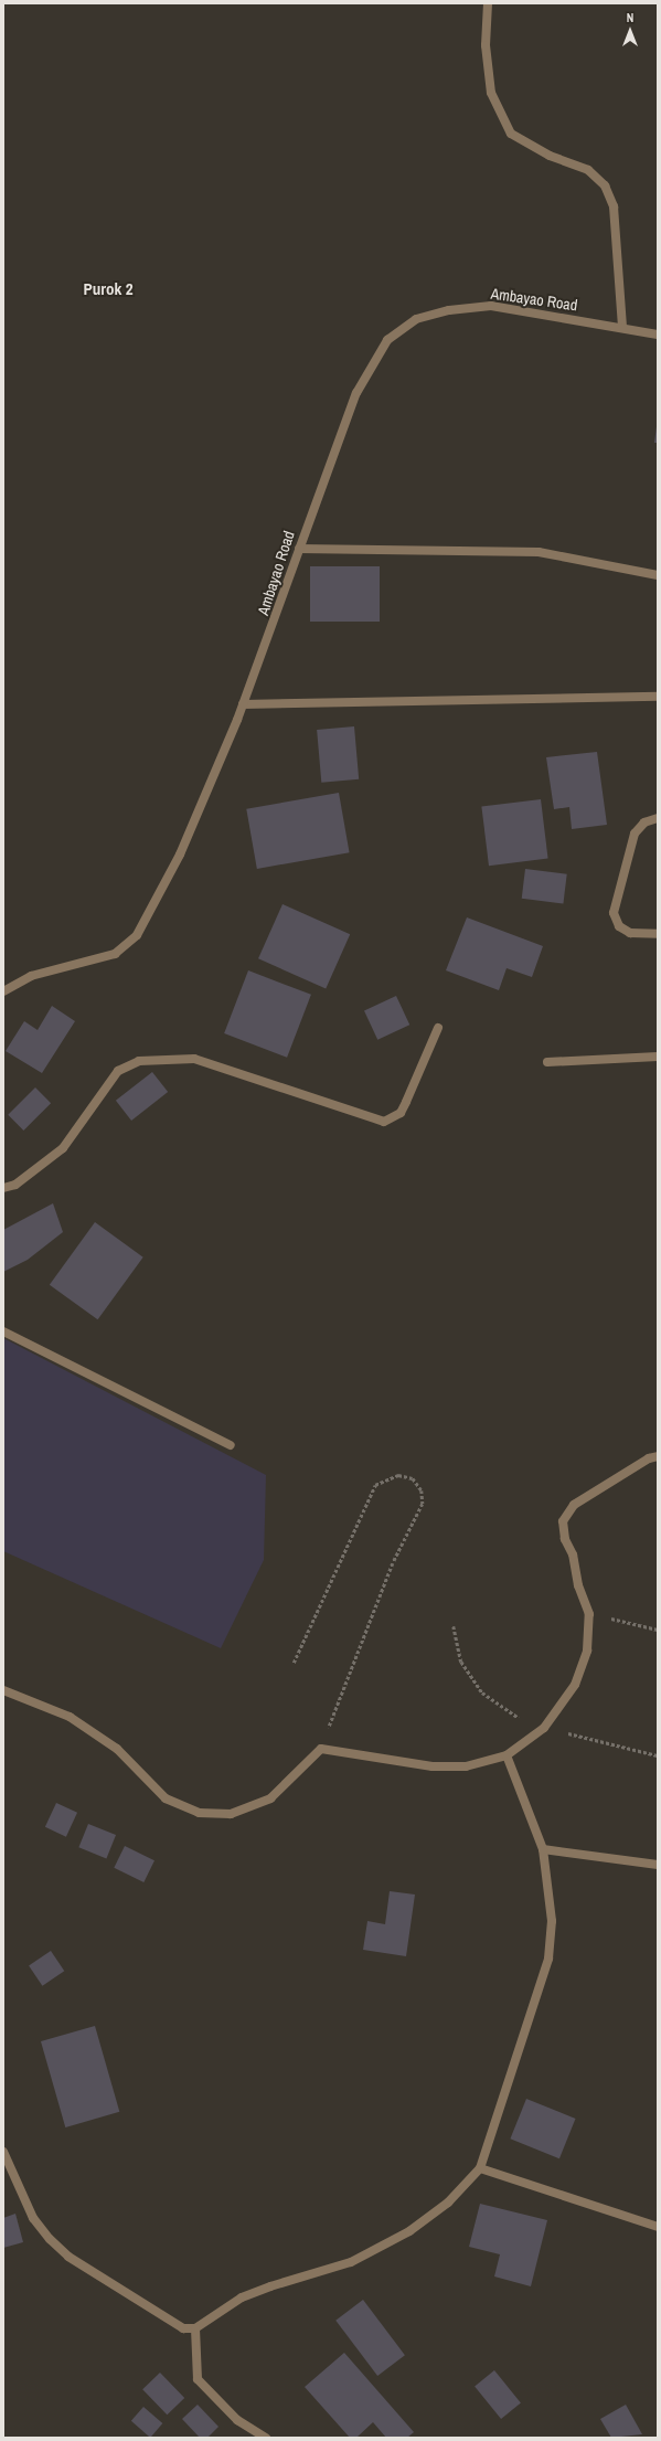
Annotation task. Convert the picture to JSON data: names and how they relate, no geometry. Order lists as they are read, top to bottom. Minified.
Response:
{"streets":{"street":["Ambayao Road"]},"districts":["Purok 2"],"north":"top"}
